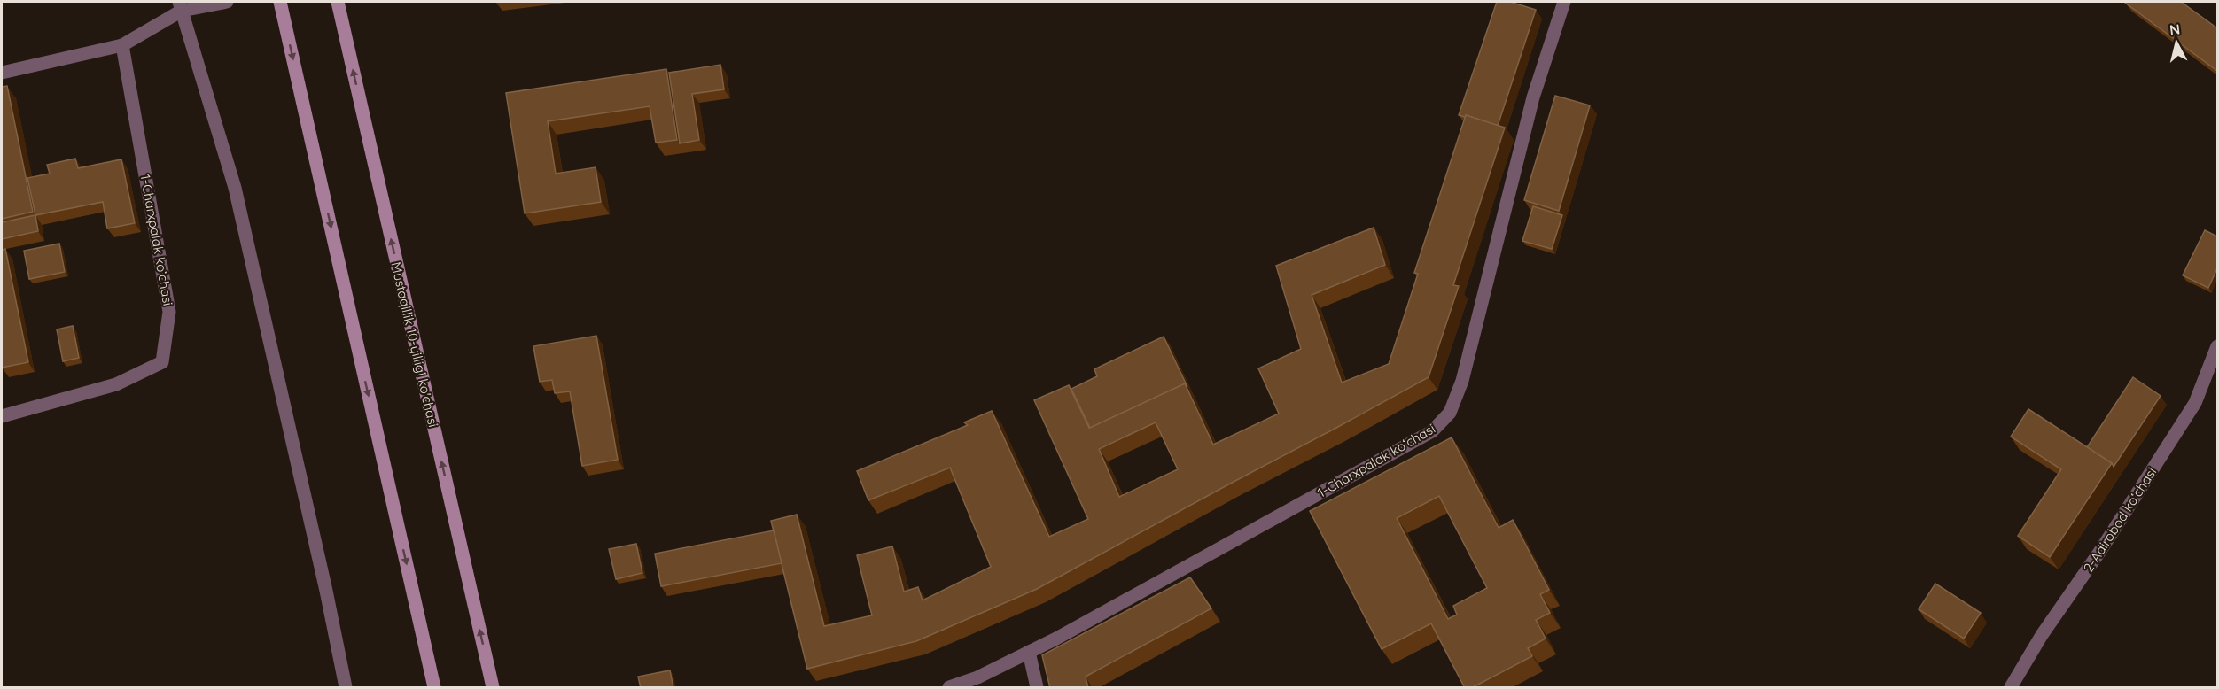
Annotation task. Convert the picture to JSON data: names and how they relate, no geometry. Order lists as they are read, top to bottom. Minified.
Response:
{"streets":{"main road":["Mustaqillik 10-yilligi ko'chasi"],"street":["1-Charxpalak koʻchasi","2-Adirobod koʻchasi"]},"north":"top"}
